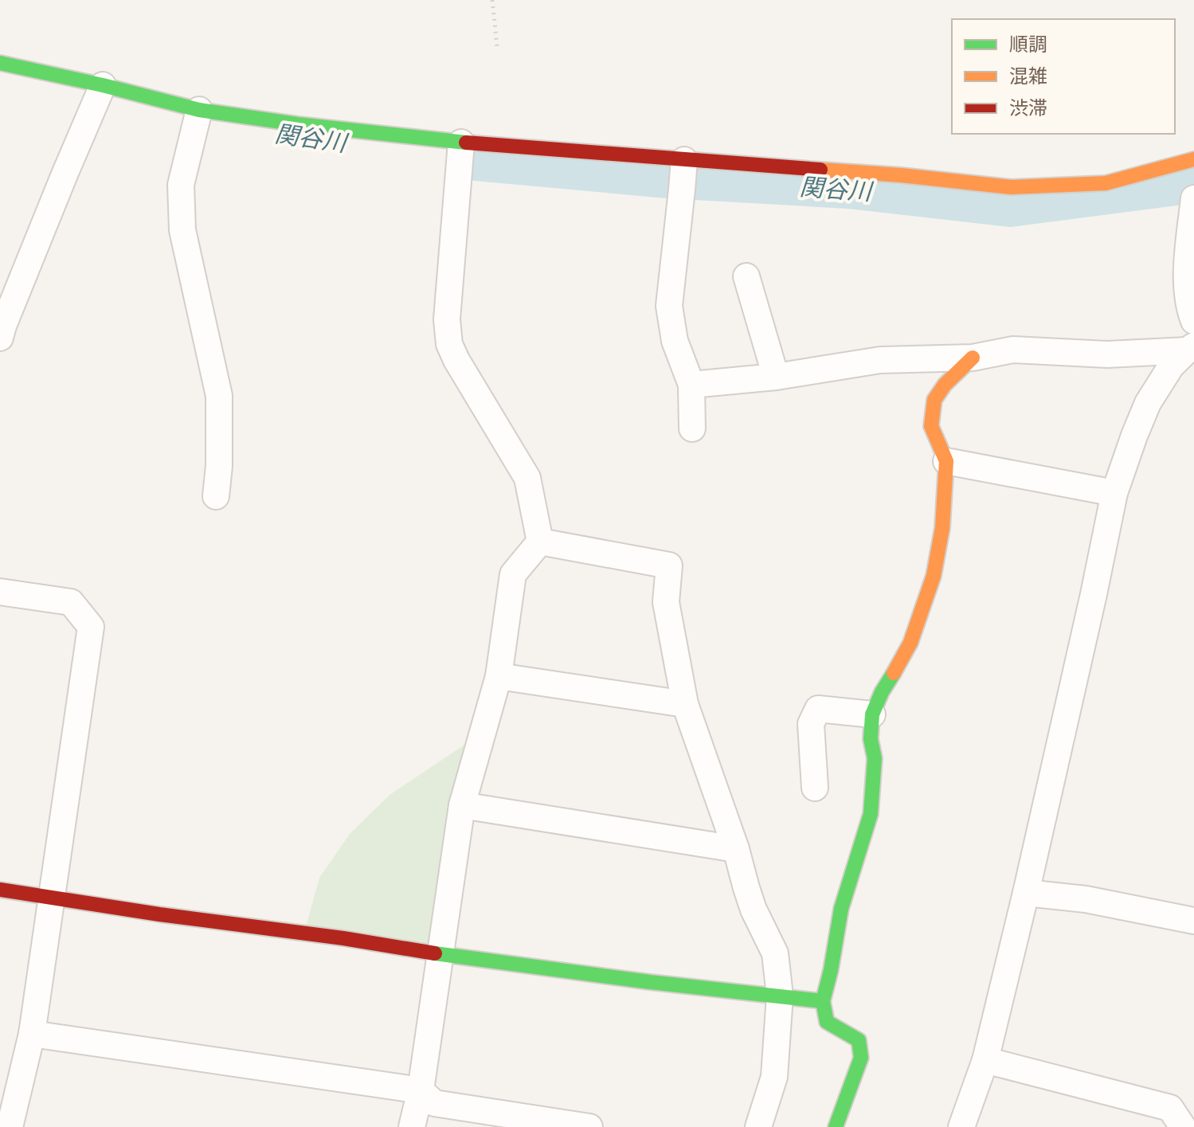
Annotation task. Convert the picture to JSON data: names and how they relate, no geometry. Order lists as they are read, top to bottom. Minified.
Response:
{"water":["関谷川"],"legend":["順調","混雑","渋滞"]}
